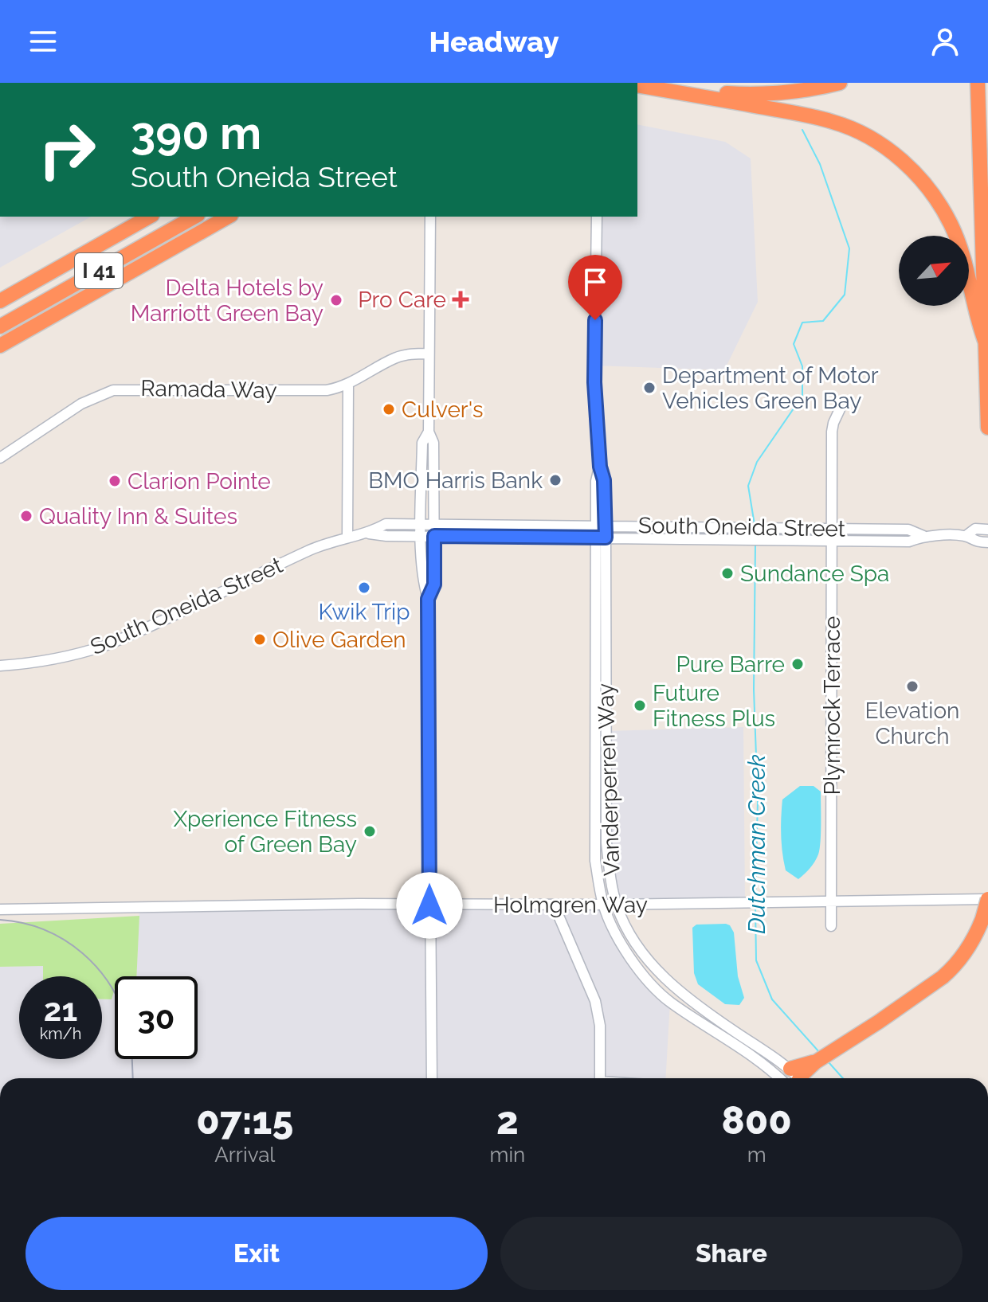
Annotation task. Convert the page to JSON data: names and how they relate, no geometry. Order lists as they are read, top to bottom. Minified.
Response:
{"streets":{"highway":["I 41"],"street":["Ramada Way","South Oneida Street","Plymrock Terrace","Vanderperren Way","Holmgren Way"]},"crossings":[["South Oneida Street","Plymrock Terrace"],["South Oneida Street","Vanderperren Way"],["Plymrock Terrace","Holmgren Way"],["Vanderperren Way","Holmgren Way"]],"water":["Dutchman Creek"],"places":{"health":["Pro Care"],"other":["Delta Hotels by Marriott Green Bay","Department of Motor Vehicles Green Bay","Culver's","BMO Harris Bank","Clarion Pointe","Quality Inn & Suites","Sundance Spa","Kwik Trip","Olive Garden","Pure Barre","Elevation Church","Future Fitness Plus","Xperience Fitness of Green Bay"]},"north":"top right","page":{"header":"Headway","turn":["390 m","South Oneida Street"],"speed":"21 km/h","limit":"30","eta":["07:15","Arrival","2","min","800","m"],"buttons":["Exit","Share"]}}
